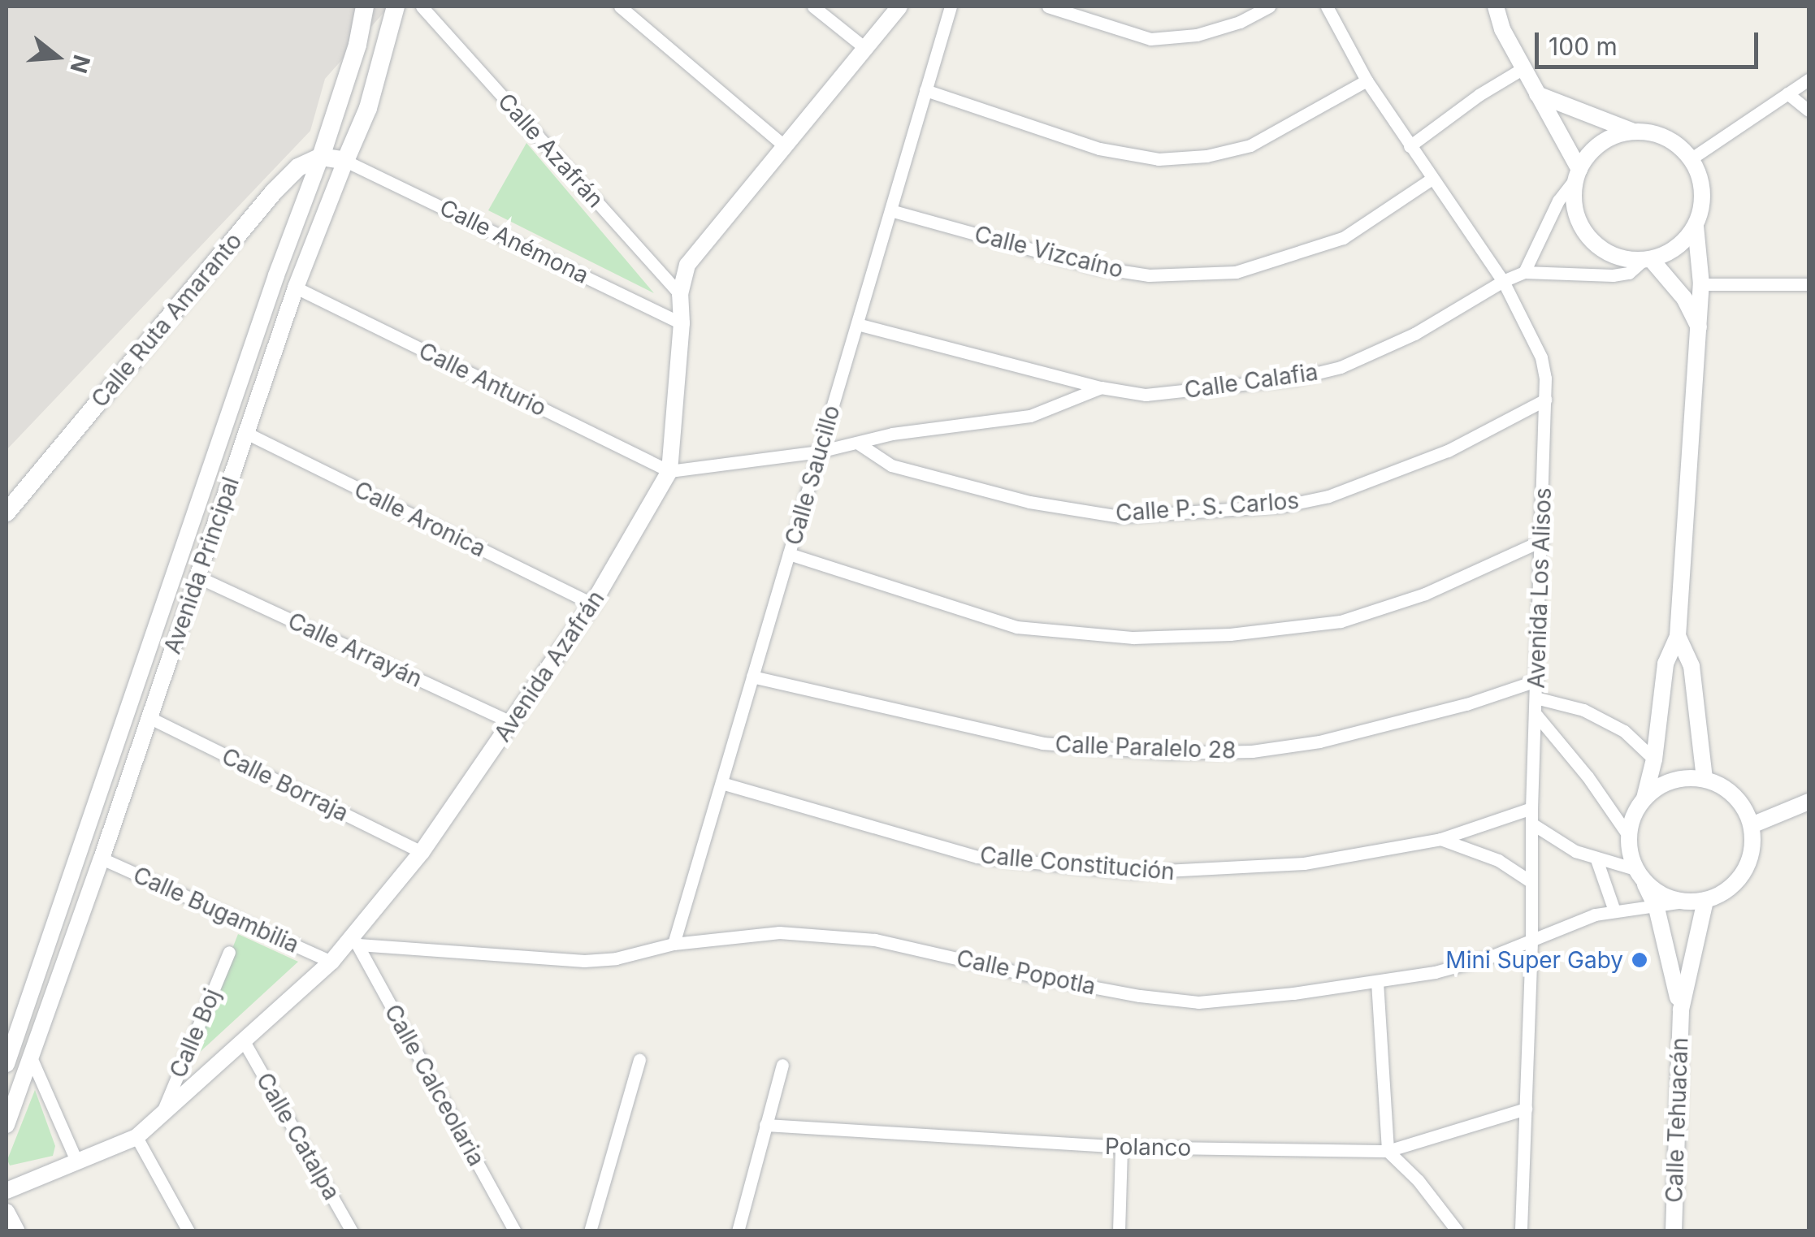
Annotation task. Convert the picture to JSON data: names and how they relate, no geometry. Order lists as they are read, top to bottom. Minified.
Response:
{"streets":{"main road":["Calle Ruta Amaranto","Avenida Principal"],"street":["Calle Azafrán","Calle Anémona","Calle Vizcaíno","Calle Anturio","Calle Calafia","Calle Saucillo","Calle P. S. Carlos","Calle Aronica","Avenida Los Alisos","Calle Arrayán","Avenida Azafrán","Calle Paralelo 28","Calle Borraja","Calle Constitución","Calle Bugambilia","Calle Popotla","Calle Boj","Calle Calceolaria","Calle Tehuacán","Calle Catalpa","Polanco"]},"crossings":[["Calle Azafrán","Avenida Azafrán"],["Calle Anémona","Avenida Principal"],["Calle Anémona","Avenida Azafrán"],["Calle Vizcaíno","Calle Saucillo"],["Calle Vizcaíno","Avenida Los Alisos"],["Calle Ruta Amaranto","Avenida Principal"],["Calle Anturio","Calle Calafia"],["Calle Anturio","Avenida Principal"],["Calle Anturio","Avenida Azafrán"],["Calle Calafia","Calle Saucillo"],["Calle Calafia","Calle P. S. Carlos"],["Calle Calafia","Avenida Los Alisos"],["Calle Calafia","Avenida Azafrán"],["Calle Saucillo","Calle Paralelo 28"],["Calle Saucillo","Calle Constitución"],["Calle Saucillo","Calle Popotla"],["Calle P. S. Carlos","Avenida Los Alisos"],["Calle Aronica","Avenida Principal"],["Calle Aronica","Avenida Azafrán"],["Avenida Principal","Calle Arrayán"],["Avenida Principal","Calle Borraja"],["Avenida Principal","Calle Bugambilia"],["Avenida Los Alisos","Calle Paralelo 28"],["Avenida Los Alisos","Calle Constitución"],["Avenida Los Alisos","Calle Popotla"],["Avenida Los Alisos","Polanco"],["Calle Arrayán","Avenida Azafrán"],["Avenida Azafrán","Calle Borraja"],["Avenida Azafrán","Calle Bugambilia"],["Avenida Azafrán","Calle Popotla"],["Avenida Azafrán","Calle Boj"],["Avenida Azafrán","Calle Calceolaria"],["Avenida Azafrán","Calle Catalpa"],["Calle Popotla","Calle Calceolaria"],["Calle Popotla","Calle Tehuacán"]],"places":["Mini Super Gaby"],"scale_bar":"100 m","north":"right"}
